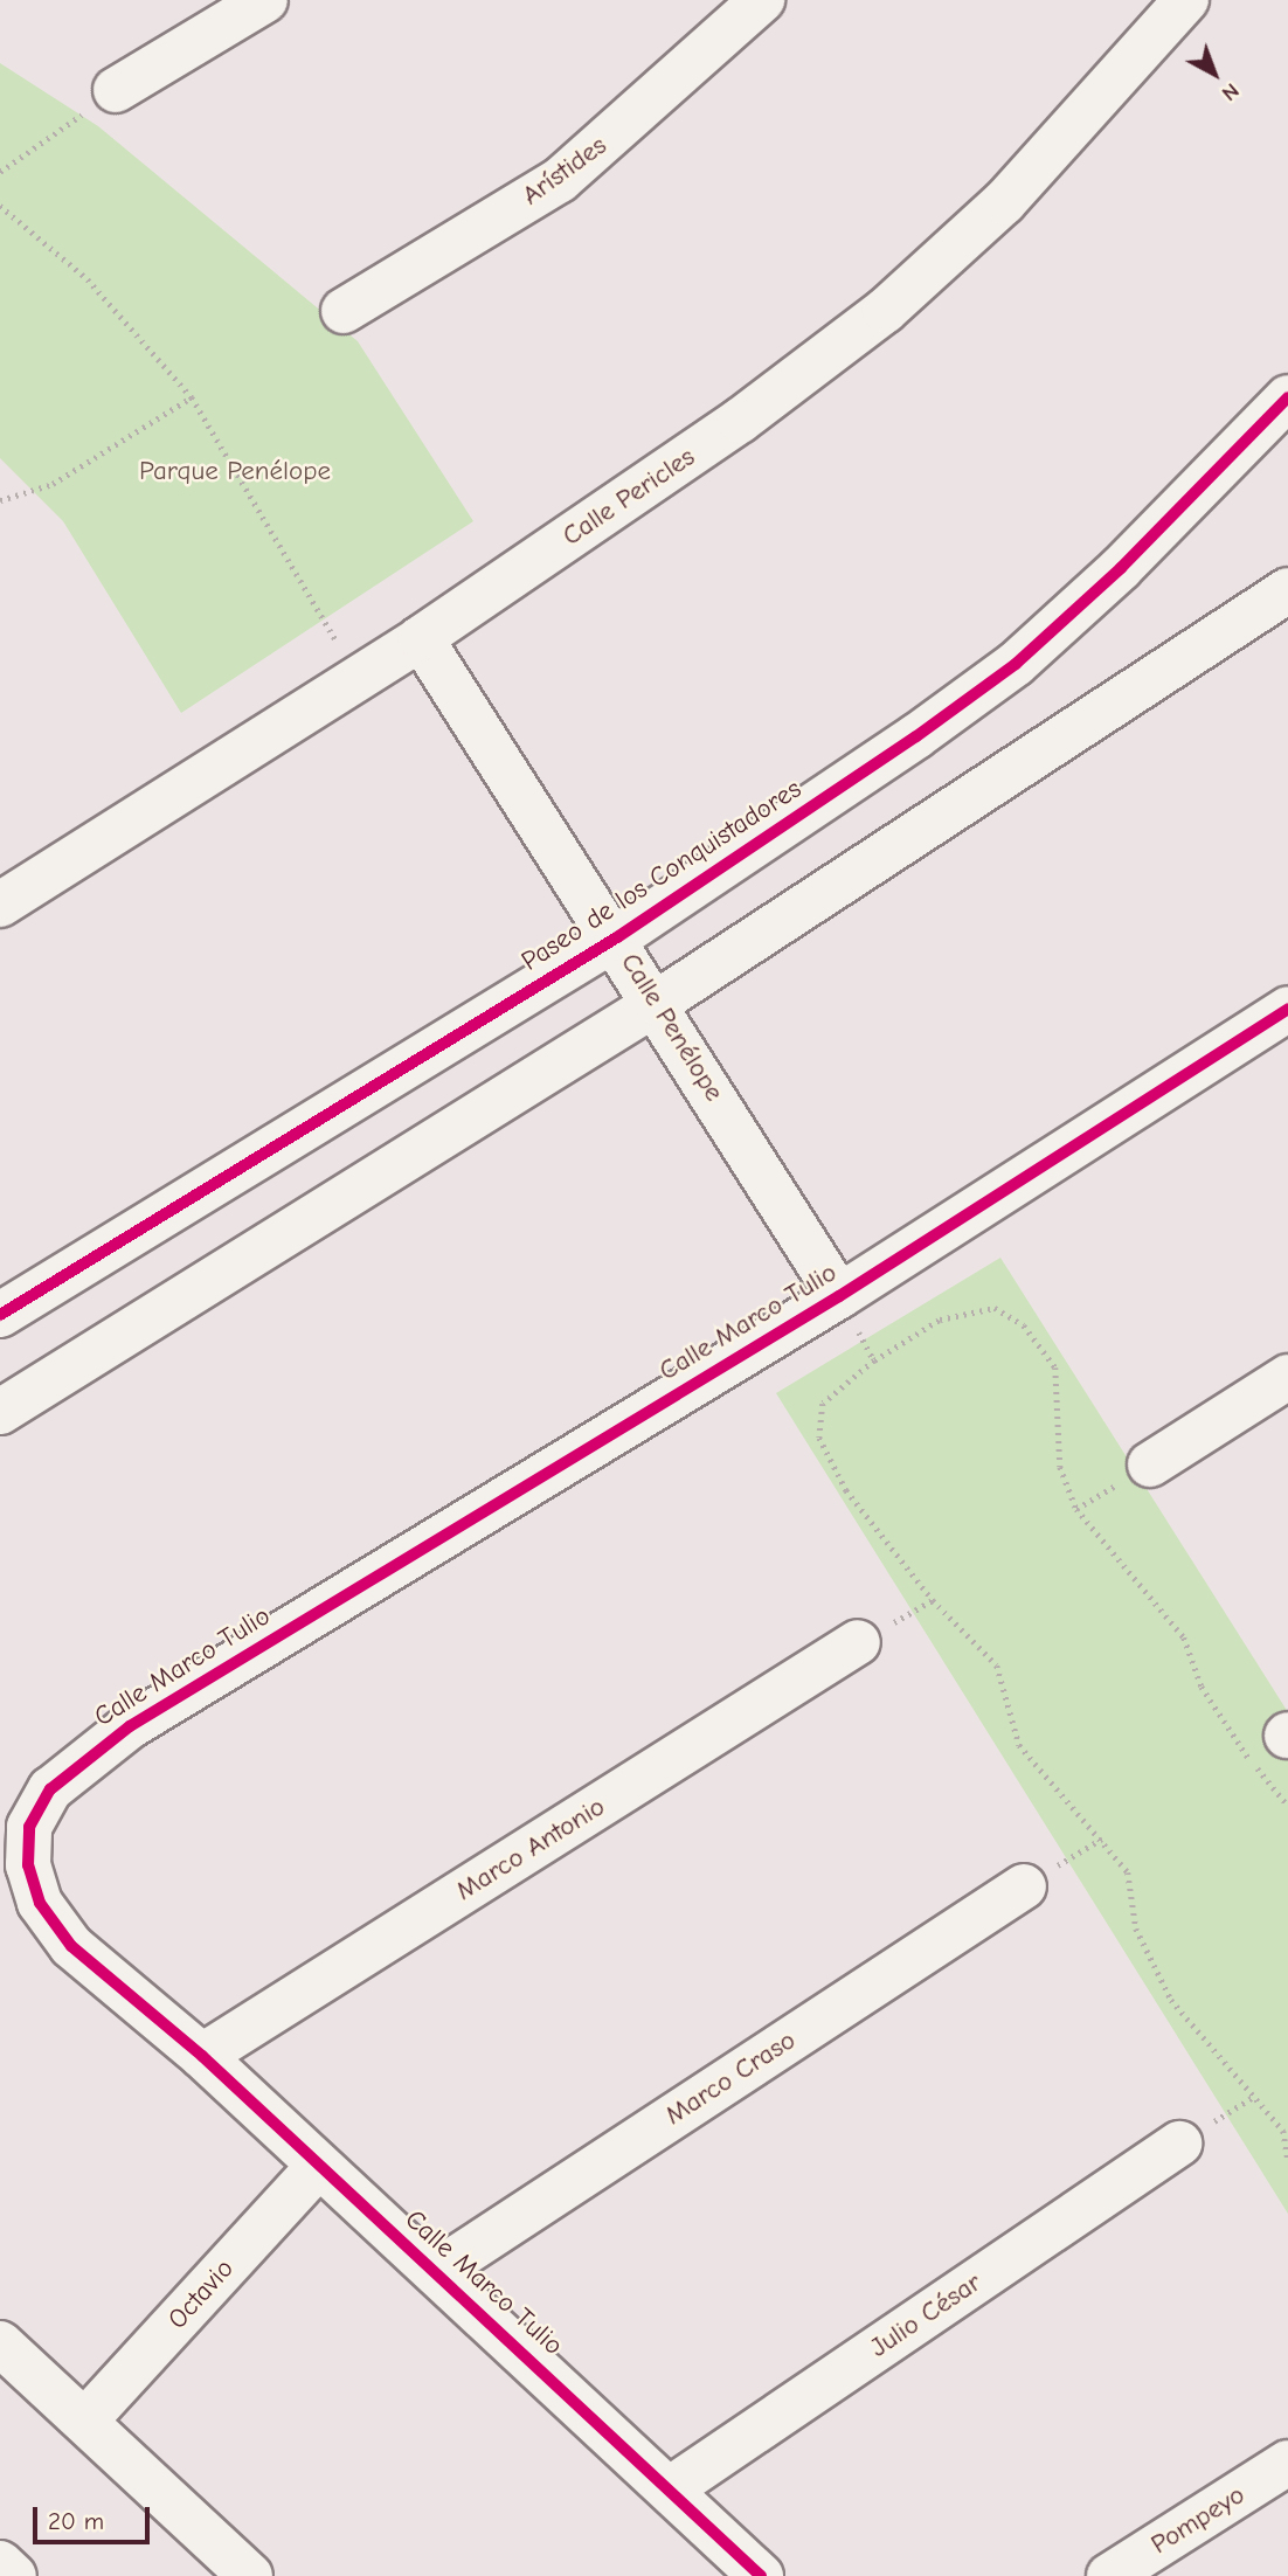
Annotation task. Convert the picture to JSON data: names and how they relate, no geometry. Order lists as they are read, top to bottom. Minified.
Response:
{"streets":{"street":["Arístides","Calle Pericles","Paseo de los Conquistadores","Calle Penélope","Calle Marco Tulio","Marco Antonio","Marco Craso","Octavio","Julio César","Pompeyo"]},"crossings":[["Calle Pericles","Calle Penélope"],["Paseo de los Conquistadores","Calle Penélope"],["Calle Penélope","Calle Marco Tulio"],["Calle Marco Tulio","Marco Antonio"],["Calle Marco Tulio","Marco Craso"],["Calle Marco Tulio","Octavio"],["Calle Marco Tulio","Julio César"]],"parks":["Parque Penélope"],"scale_bar":"20 m","north":"bottom right"}
